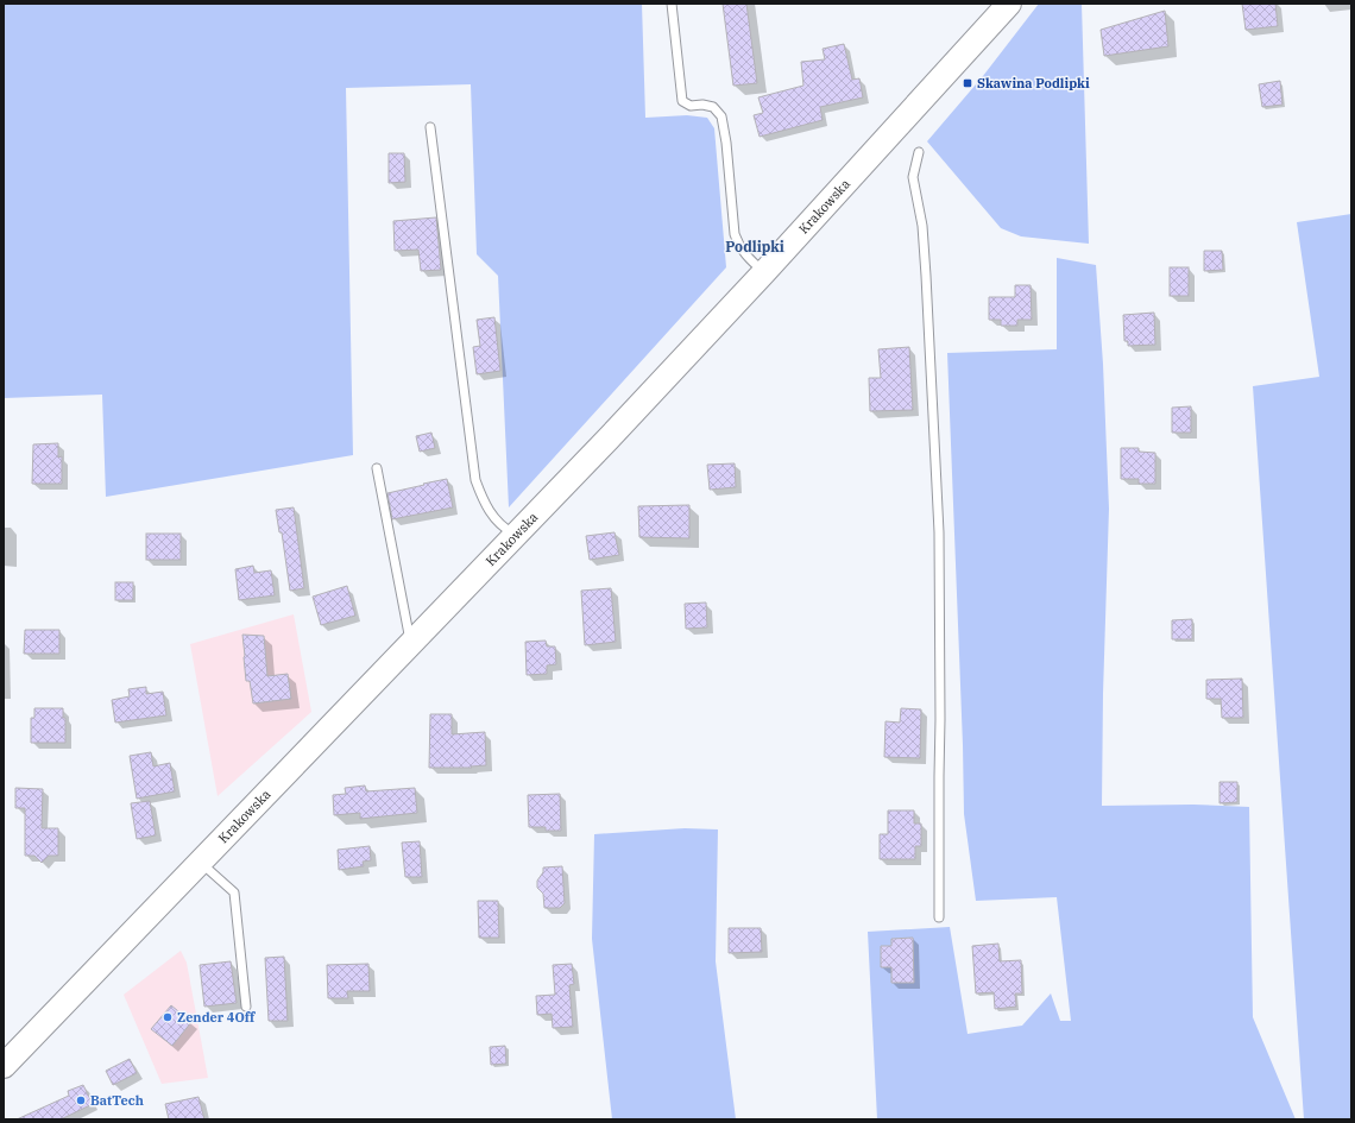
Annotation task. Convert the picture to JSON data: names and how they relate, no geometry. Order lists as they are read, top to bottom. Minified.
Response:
{"streets":{"main road":["Krakowska"]},"districts":["Podlipki"],"places":{"transit":["Skawina Podlipki"],"other":["Zender 4Off","BatTech"]}}
